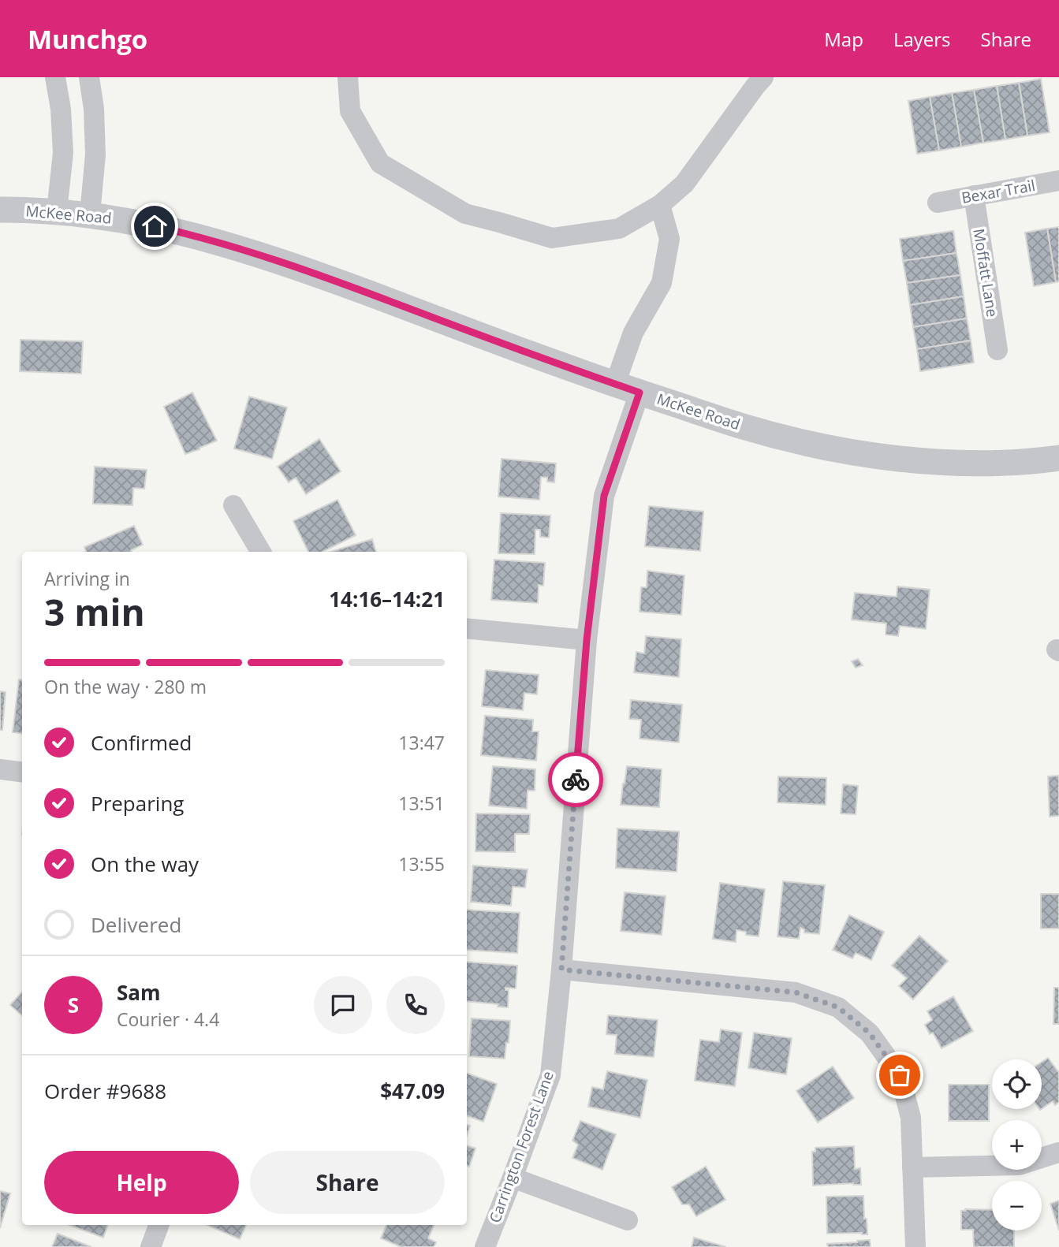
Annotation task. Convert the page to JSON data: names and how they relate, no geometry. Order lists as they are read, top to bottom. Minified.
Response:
{"streets":{"street":["Bexar Trail","McKee Road","Moffatt Lane","Carrington Forest Lane"]},"crossings":[["Bexar Trail","Moffatt Lane"],["McKee Road","Carrington Forest Lane"]],"page":{"header":"Munchgo","nav":["Map","Layers","Share"],"heading":["3 min","Arriving in","14:16–14:21"],"panel":["Sam","Courier · 4.4","Order #9688","$47.09"],"bar":"On the way · 280 m","list":[["Confirmed","13:47"],["Preparing","13:51"],["On the way","13:55"],"Delivered"],"round":"S","map_buttons":["+","−"],"buttons":["Help","Share"]}}
